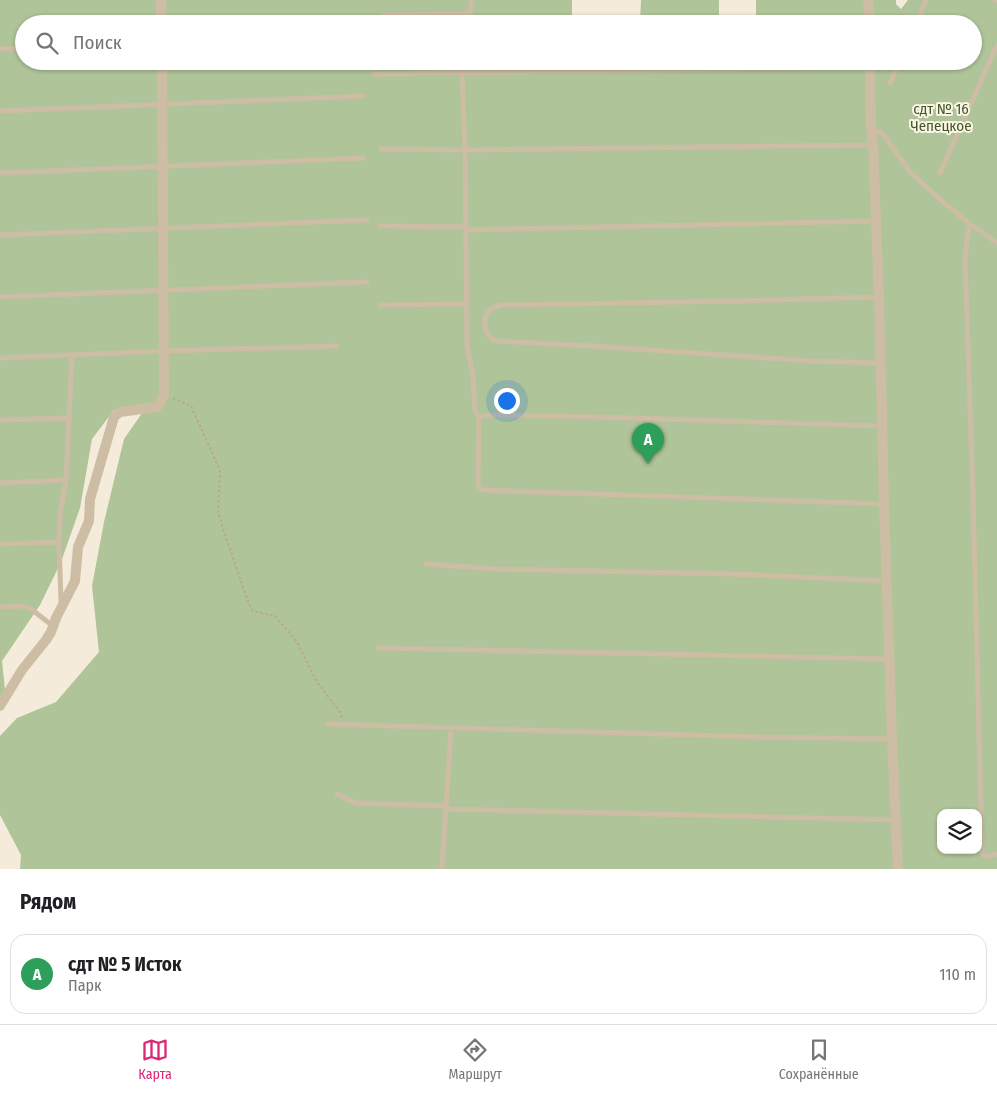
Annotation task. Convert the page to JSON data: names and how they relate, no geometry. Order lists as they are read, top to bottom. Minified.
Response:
{"parks":["сдт № 16 Чепецкое"],"page":{"search":"Поиск","pins":"A","heading":"Рядом","list":[{"mark":"A","name":"сдт № 5 Исток","note":"Парк","value":"110 m"}],"nav":["Карта","Маршрут","Сохранённые"]}}
